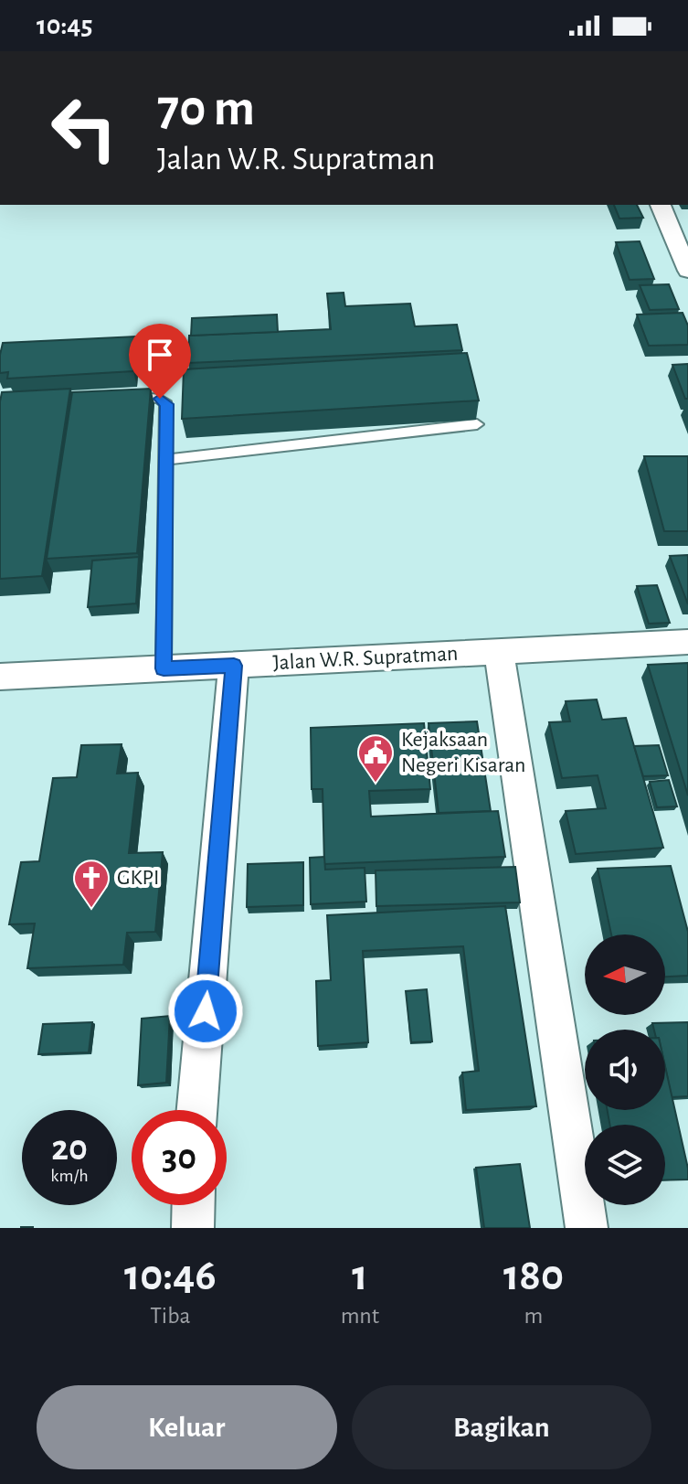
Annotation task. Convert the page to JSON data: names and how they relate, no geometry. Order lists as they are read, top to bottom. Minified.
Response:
{"streets":{"street":["Jalan W.R. Supratman"]},"places":{"public building":["Kejaksaan Negeri Kisaran"],"church":["GKPI"]},"north":"left","page":{"status":"10:45","turn":["70 m","Jalan W.R. Supratman"],"speed":"20 km/h","limit":"30","eta":["10:46","Tiba","1","mnt","180","m"],"buttons":["Keluar","Bagikan"]}}
